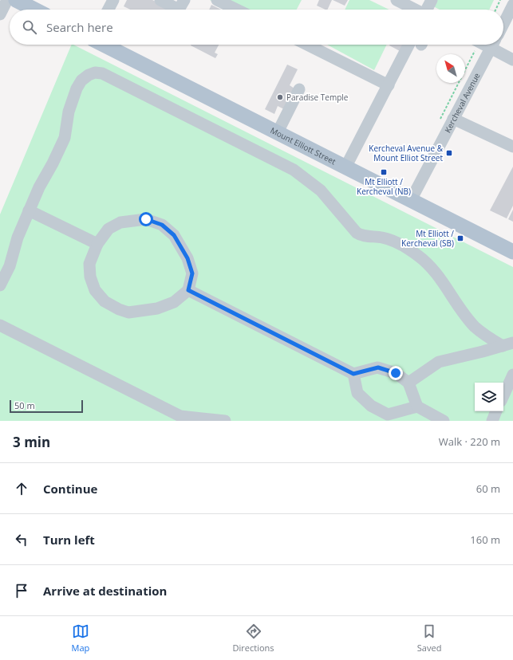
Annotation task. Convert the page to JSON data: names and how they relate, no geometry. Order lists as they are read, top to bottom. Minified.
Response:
{"streets":{"main road":["Mount Elliott Street"],"street":["Kercheval Avenue"]},"crossings":[["Kercheval Avenue","Mount Elliott Street"]],"places":{"other":["Paradise Temple"],"transit":["Kercheval Avenue & Mount Elliot Street","Mt Elliott / Kercheval (NB)","Mt Elliott / Kercheval (SB)"]},"scale_bar":"50 m","north":"top left","page":{"search":"Search here","scale":"50 m","heading":["3 min","Walk · 220 m"],"list":[["Continue","60 m"],["Turn left","160 m"],"Arrive at destination"],"nav":["Map","Directions","Saved"]}}
